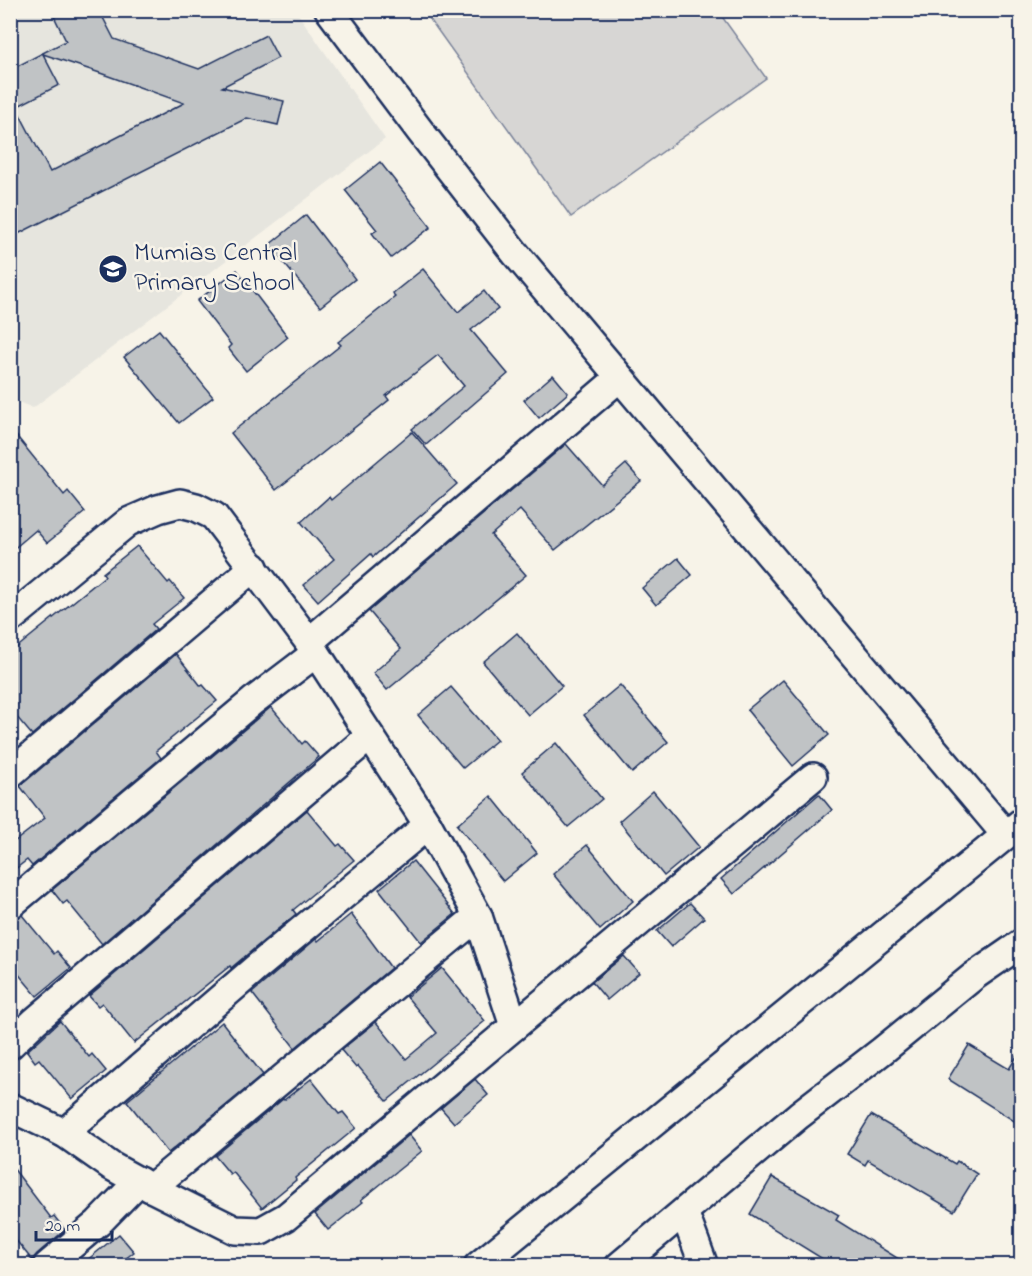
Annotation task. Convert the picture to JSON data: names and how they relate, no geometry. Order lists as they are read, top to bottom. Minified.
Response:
{"places":{"school or university":["Mumias Central Primary School"]},"scale_bar":"20 m"}
